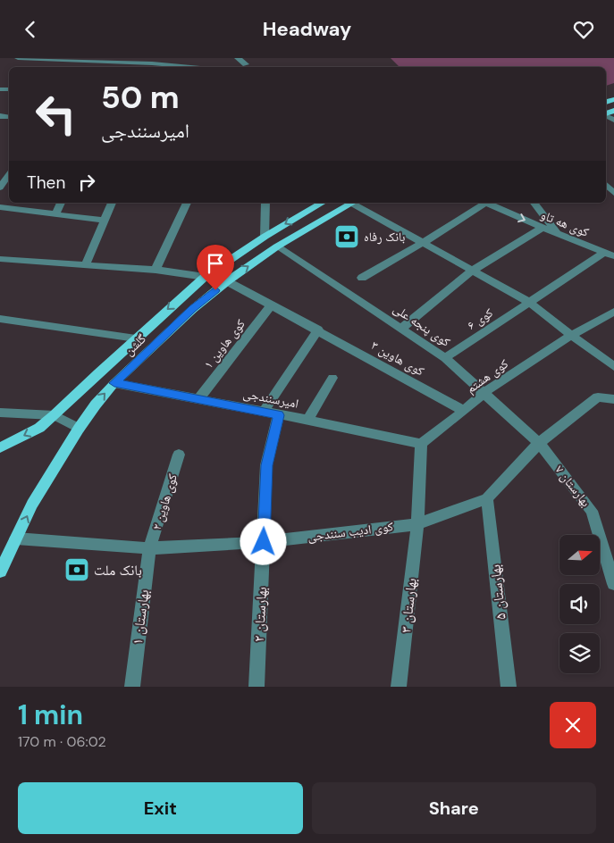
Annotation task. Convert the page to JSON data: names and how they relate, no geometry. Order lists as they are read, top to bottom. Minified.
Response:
{"streets":{"main road":["گلشن"],"street":["کوی هه تاو","کوی ۶","کوی پنجه علی","کوی هاوین ۱","کوی هاوین ۳","کوی هشتم","امیرسنندجی","بهارستان ۷","کوی هاوین ۲","کوی ادیب سنندجی","بهارستان ۵","بهارستان ۳","بهارستان ۲","بهارستان ۱"]},"crossings":[["کوی هه تاو","کوی ۶"],["کوی ۶","کوی پنجه علی"],["کوی پنجه علی","گلشن"],["کوی پنجه علی","کوی هشتم"],["کوی پنجه علی","بهارستان ۷"],["کوی پنجه علی","کوی ادیب سنندجی"],["کوی هاوین ۱","کوی هاوین ۳"],["کوی هاوین ۱","امیرسنندجی"],["گلشن","کوی هاوین ۳"],["گلشن","امیرسنندجی"],["گلشن","کوی ادیب سنندجی"],["کوی هاوین ۳","کوی هشتم"],["کوی هشتم","امیرسنندجی"],["کوی هشتم","بهارستان ۳"],["امیرسنندجی","بهارستان ۳"],["امیرسنندجی","بهارستان ۲"],["بهارستان ۷","کوی ادیب سنندجی"],["کوی هاوین ۲","کوی ادیب سنندجی"],["کوی هاوین ۲","بهارستان ۱"],["کوی ادیب سنندجی","بهارستان ۵"],["کوی ادیب سنندجی","بهارستان ۳"],["کوی ادیب سنندجی","بهارستان ۲"],["کوی ادیب سنندجی","بهارستان ۱"]],"places":{"bank":["بانک رفاه","بانک ملت"]},"north":"right","page":{"header":"Headway","turn":["50 m","امیرسنندجی"],"then":"Then","heading":["1 min","170 m · 06:02"],"buttons":["Exit","Share"]}}
